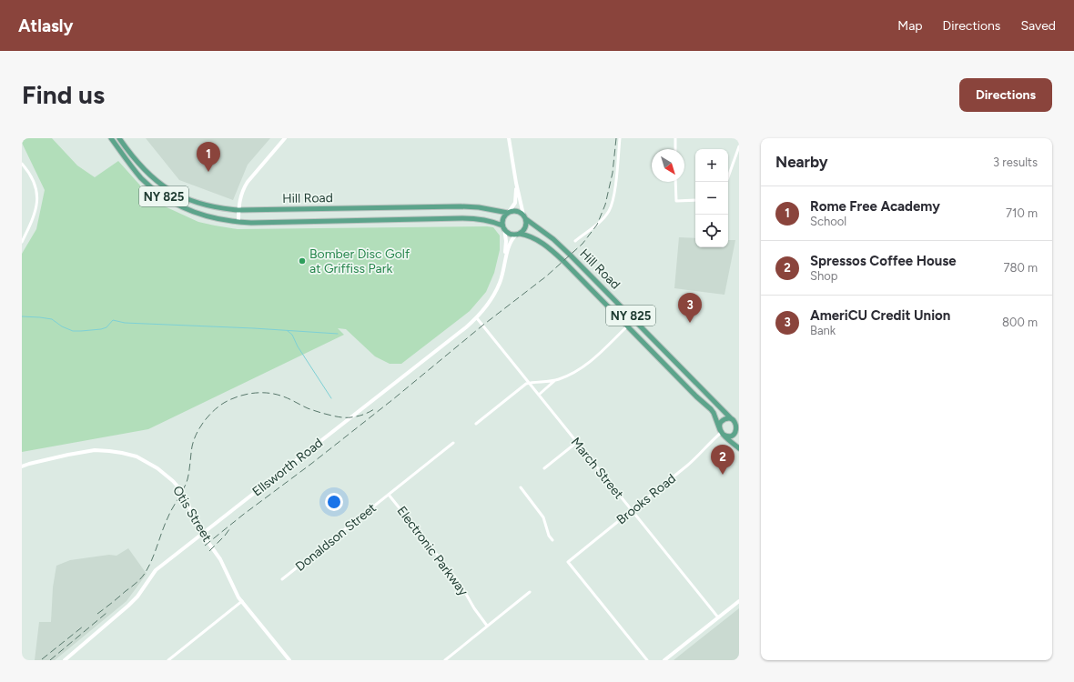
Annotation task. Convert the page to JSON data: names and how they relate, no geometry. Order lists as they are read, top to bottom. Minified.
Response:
{"streets":{"main road":["NY 825","Hill Road"],"street":["Ellsworth Road","March Street","Brooks Road","Otis Street","Donaldson Street","Electronic Parkway"]},"crossings":[["NY 825","Hill Road"],["NY 825","Ellsworth Road"],["Hill Road","Ellsworth Road"],["Hill Road","Brooks Road"],["Ellsworth Road","March Street"],["Ellsworth Road","Otis Street"],["March Street","Brooks Road"],["Donaldson Street","Electronic Parkway"]],"places":["Bomber Disc Golf at Griffiss Park"],"north":"bottom right","page":{"header":"Atlasly","nav":["Map","Directions","Saved"],"buttons":"Directions","title":"Find us","heading":["Nearby","3 results"],"pins":["1","3","2"],"map_buttons":["+","−"],"list":[{"mark":"1","name":"Rome Free Academy","note":"School","value":"710 m"},{"mark":"2","name":"Spressos Coffee House","note":"Shop","value":"780 m"},{"mark":"3","name":"AmeriCU Credit Union","note":"Bank","value":"800 m"}]}}
